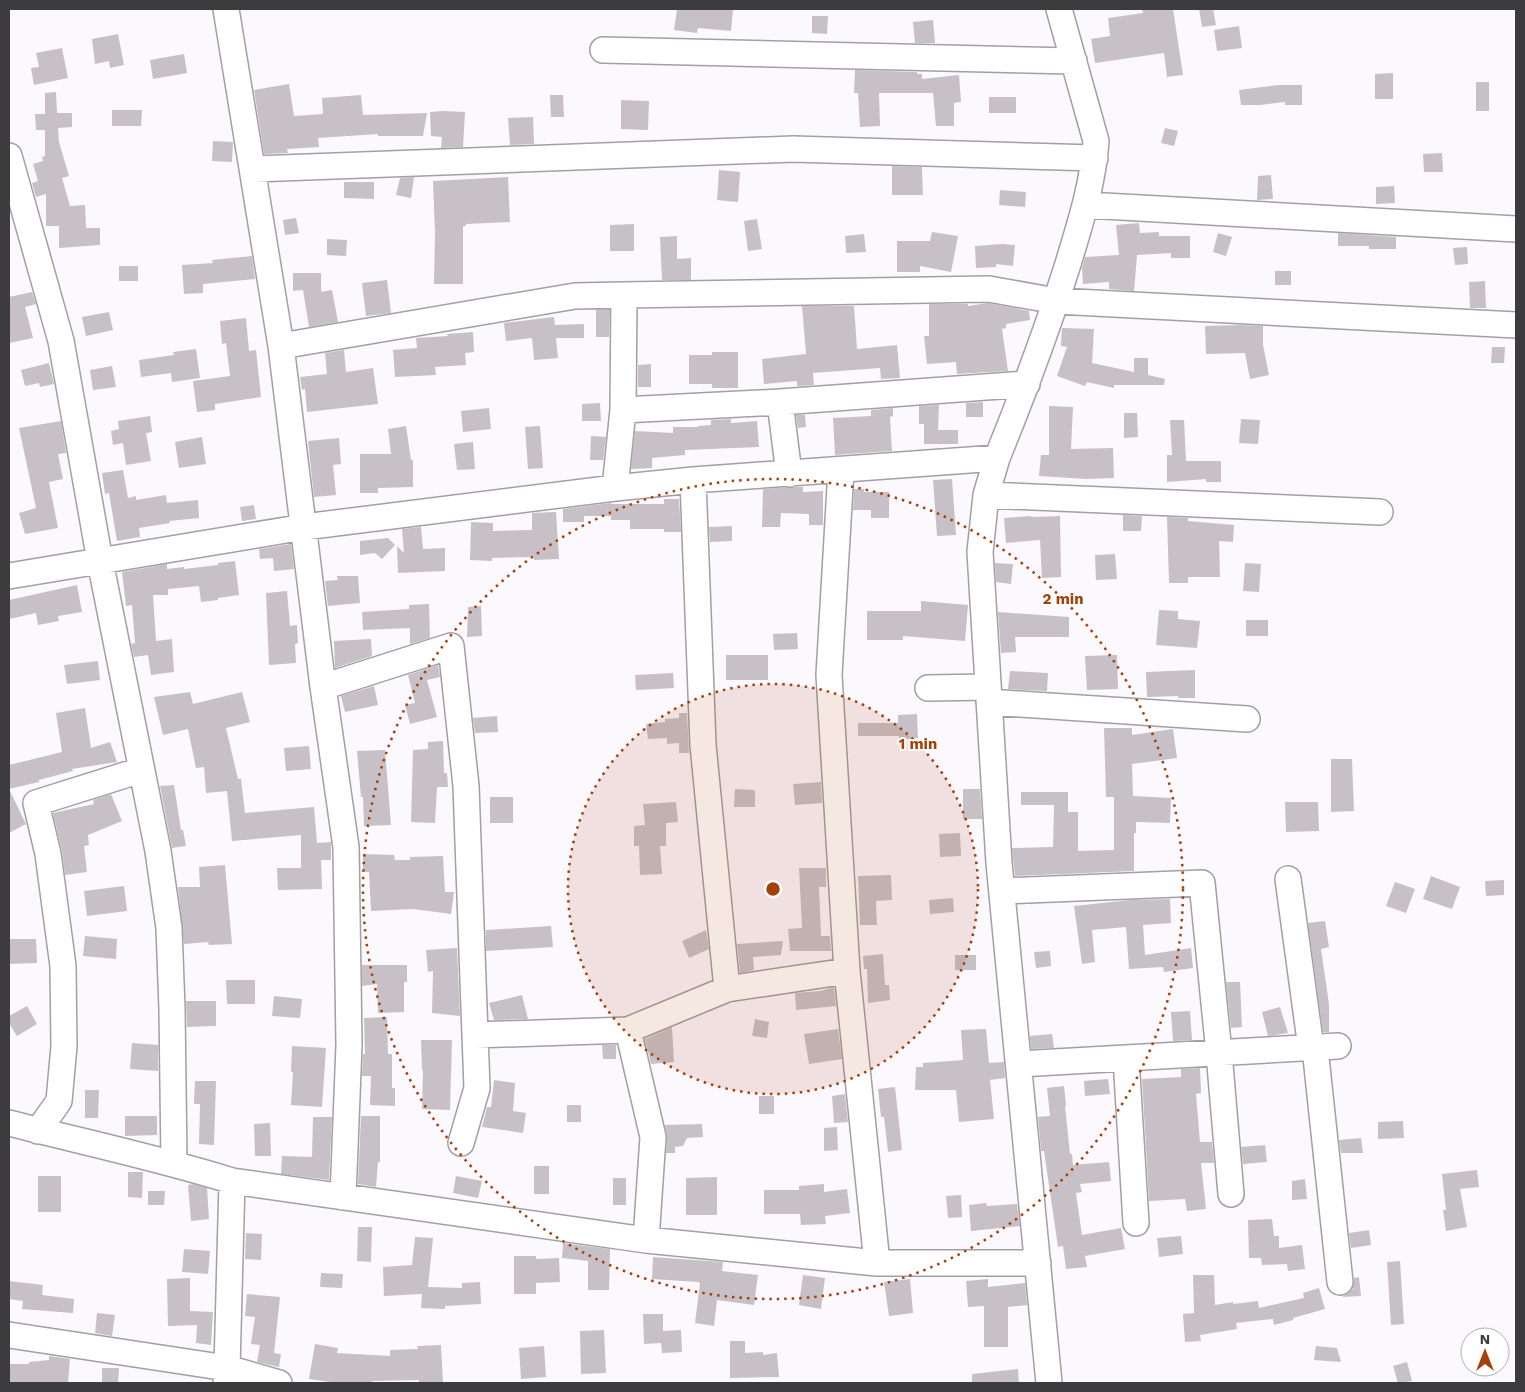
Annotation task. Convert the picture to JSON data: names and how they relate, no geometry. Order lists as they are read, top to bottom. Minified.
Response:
{"north":"top","rings":["2 min","1 min"]}
